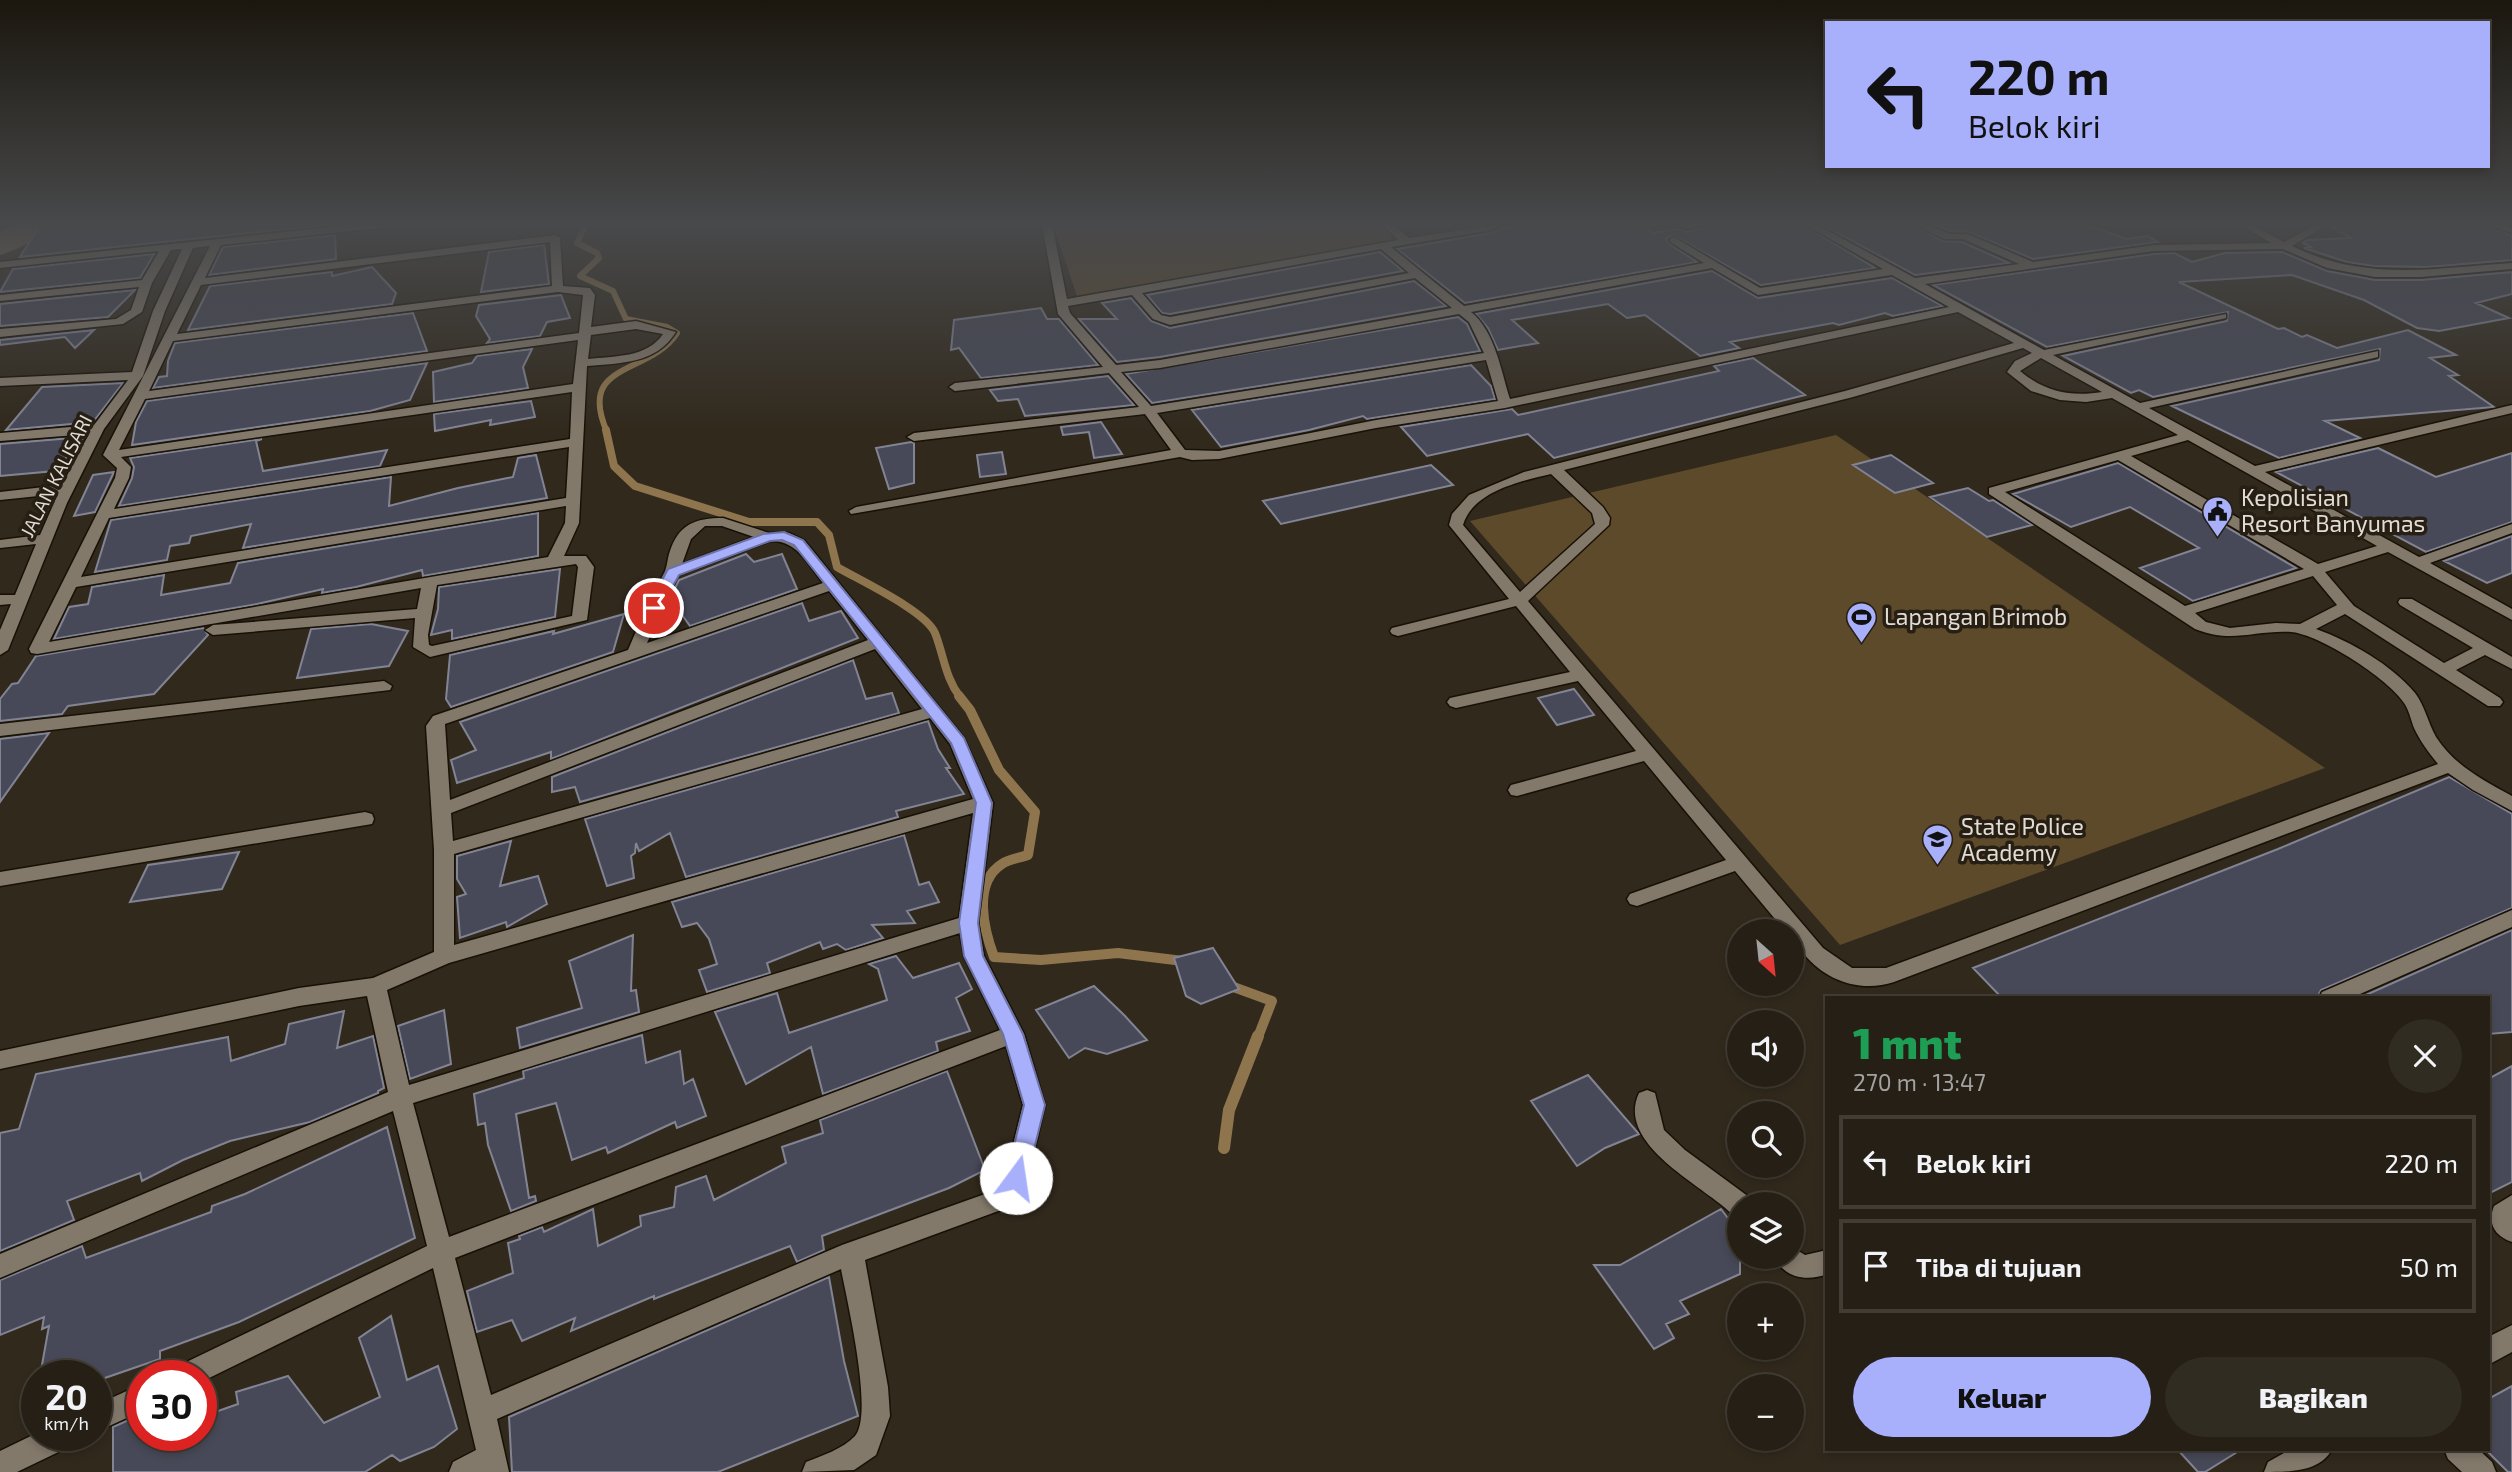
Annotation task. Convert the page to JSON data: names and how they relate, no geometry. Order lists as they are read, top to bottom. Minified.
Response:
{"streets":{"street":["JALAN KALISARI"]},"places":{"public building":["Kepolisian Resort Banyumas"],"sports":["Lapangan Brimob"],"school or university":["State Police Academy"]},"north":"bottom right","page":{"turn":["220 m","Belok kiri"],"map_buttons":["+","−"],"heading":["1 mnt","270 m · 13:47"],"list":[{"name":"Belok kiri","value":"220 m"},{"name":"Tiba di tujuan","value":"50 m"}],"buttons":["Keluar","Bagikan"],"speed":"20 km/h","limit":"30"}}
